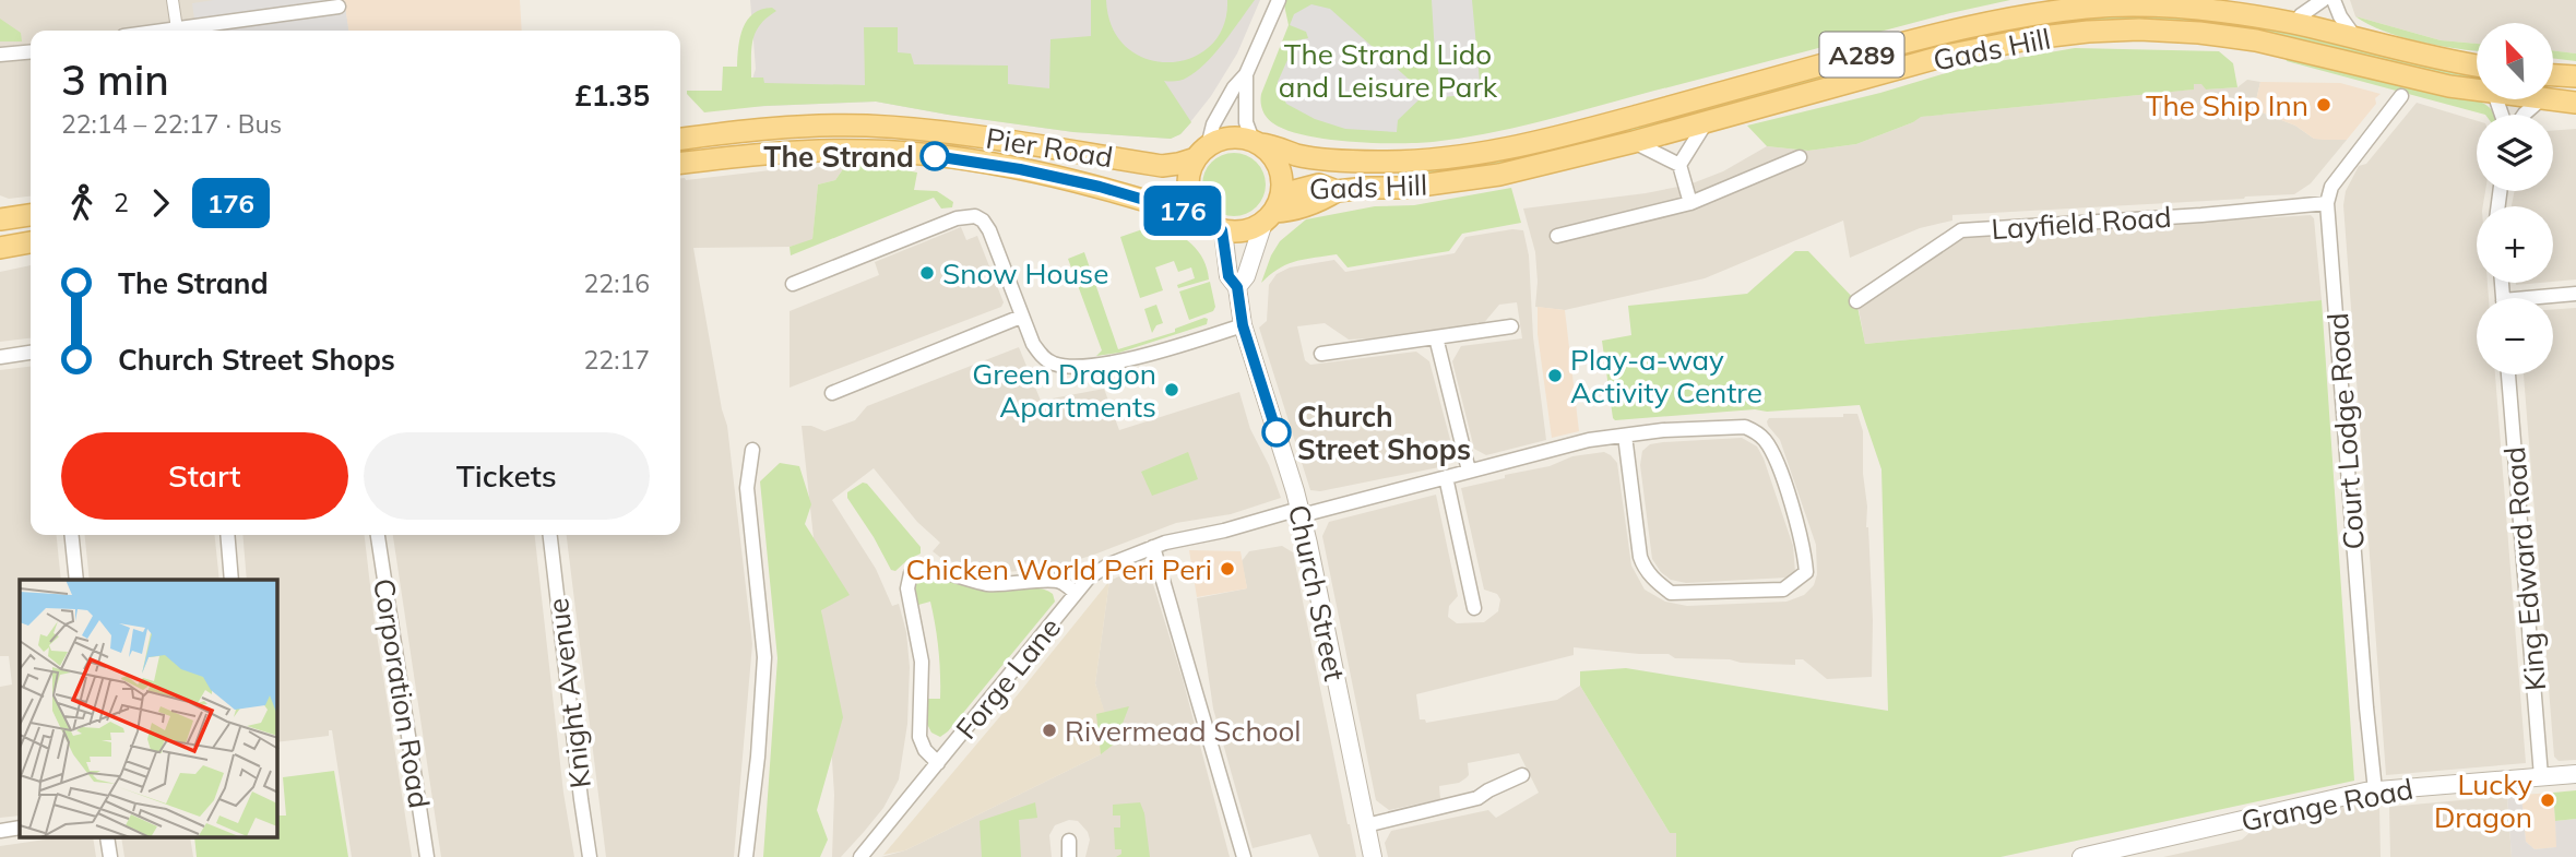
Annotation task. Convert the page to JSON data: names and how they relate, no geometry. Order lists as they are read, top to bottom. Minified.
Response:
{"streets":{"main road":["Gads Hill","A289","Pier Road"],"street":["Layfield Road","Court Lodge Road","King Edward Road","Church Street","Forge Lane","Corporation Road","Knight Avenue","Grange Road"]},"crossings":[["Gads Hill","A289"],["Gads Hill","Pier Road"],["Gads Hill","Church Street"],["A289","Pier Road"],["A289","Church Street"],["Pier Road","Church Street"],["Layfield Road","Court Lodge Road"],["Court Lodge Road","Grange Road"],["King Edward Road","Grange Road"],["Church Street","Forge Lane"]],"parks":["The Strand Lido and Leisure Park"],"places":["The Ship Inn","The Strand","Snow House","Play-a-way Activity Centre","Green Dragon Apartments","Church Street Shops","Chicken World Peri Peri","Rivermead School","Lucky Dragon"],"lines":["bus line 176"],"north":"top left","page":{"on_map":"176","map_buttons":["+","−"],"heading":["3 min","22:14 – 22:17 · Bus","£1.35"],"legs":["2","176"],"list":[{"name":"The Strand","value":"22:16"},{"name":"Church Street Shops","value":"22:17"}],"buttons":["Start","Tickets"]}}
